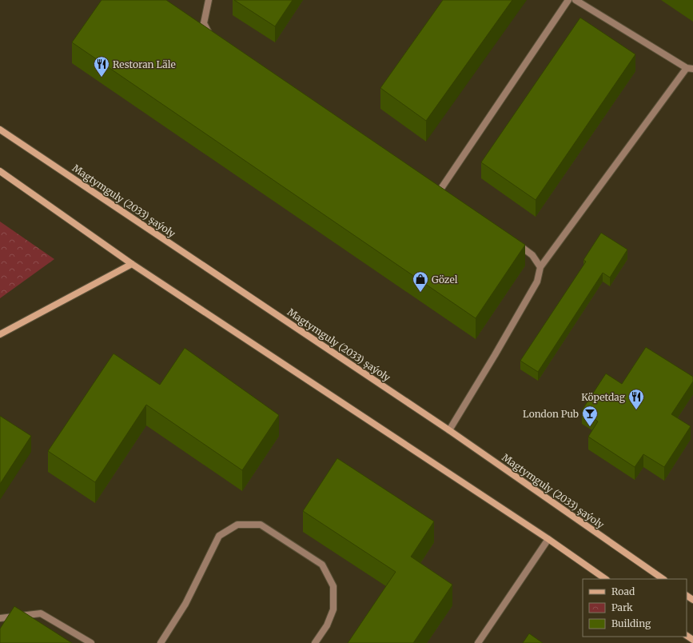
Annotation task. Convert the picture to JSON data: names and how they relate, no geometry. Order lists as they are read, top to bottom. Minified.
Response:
{"streets":{"main road":["Magtymguly (2033) şaýoly"]},"places":{"restaurant":["Restoran Läle","Köpetdag"],"shop":["Gözel"],"bar":["London Pub"]},"legend":["Road","Park","Building"]}
